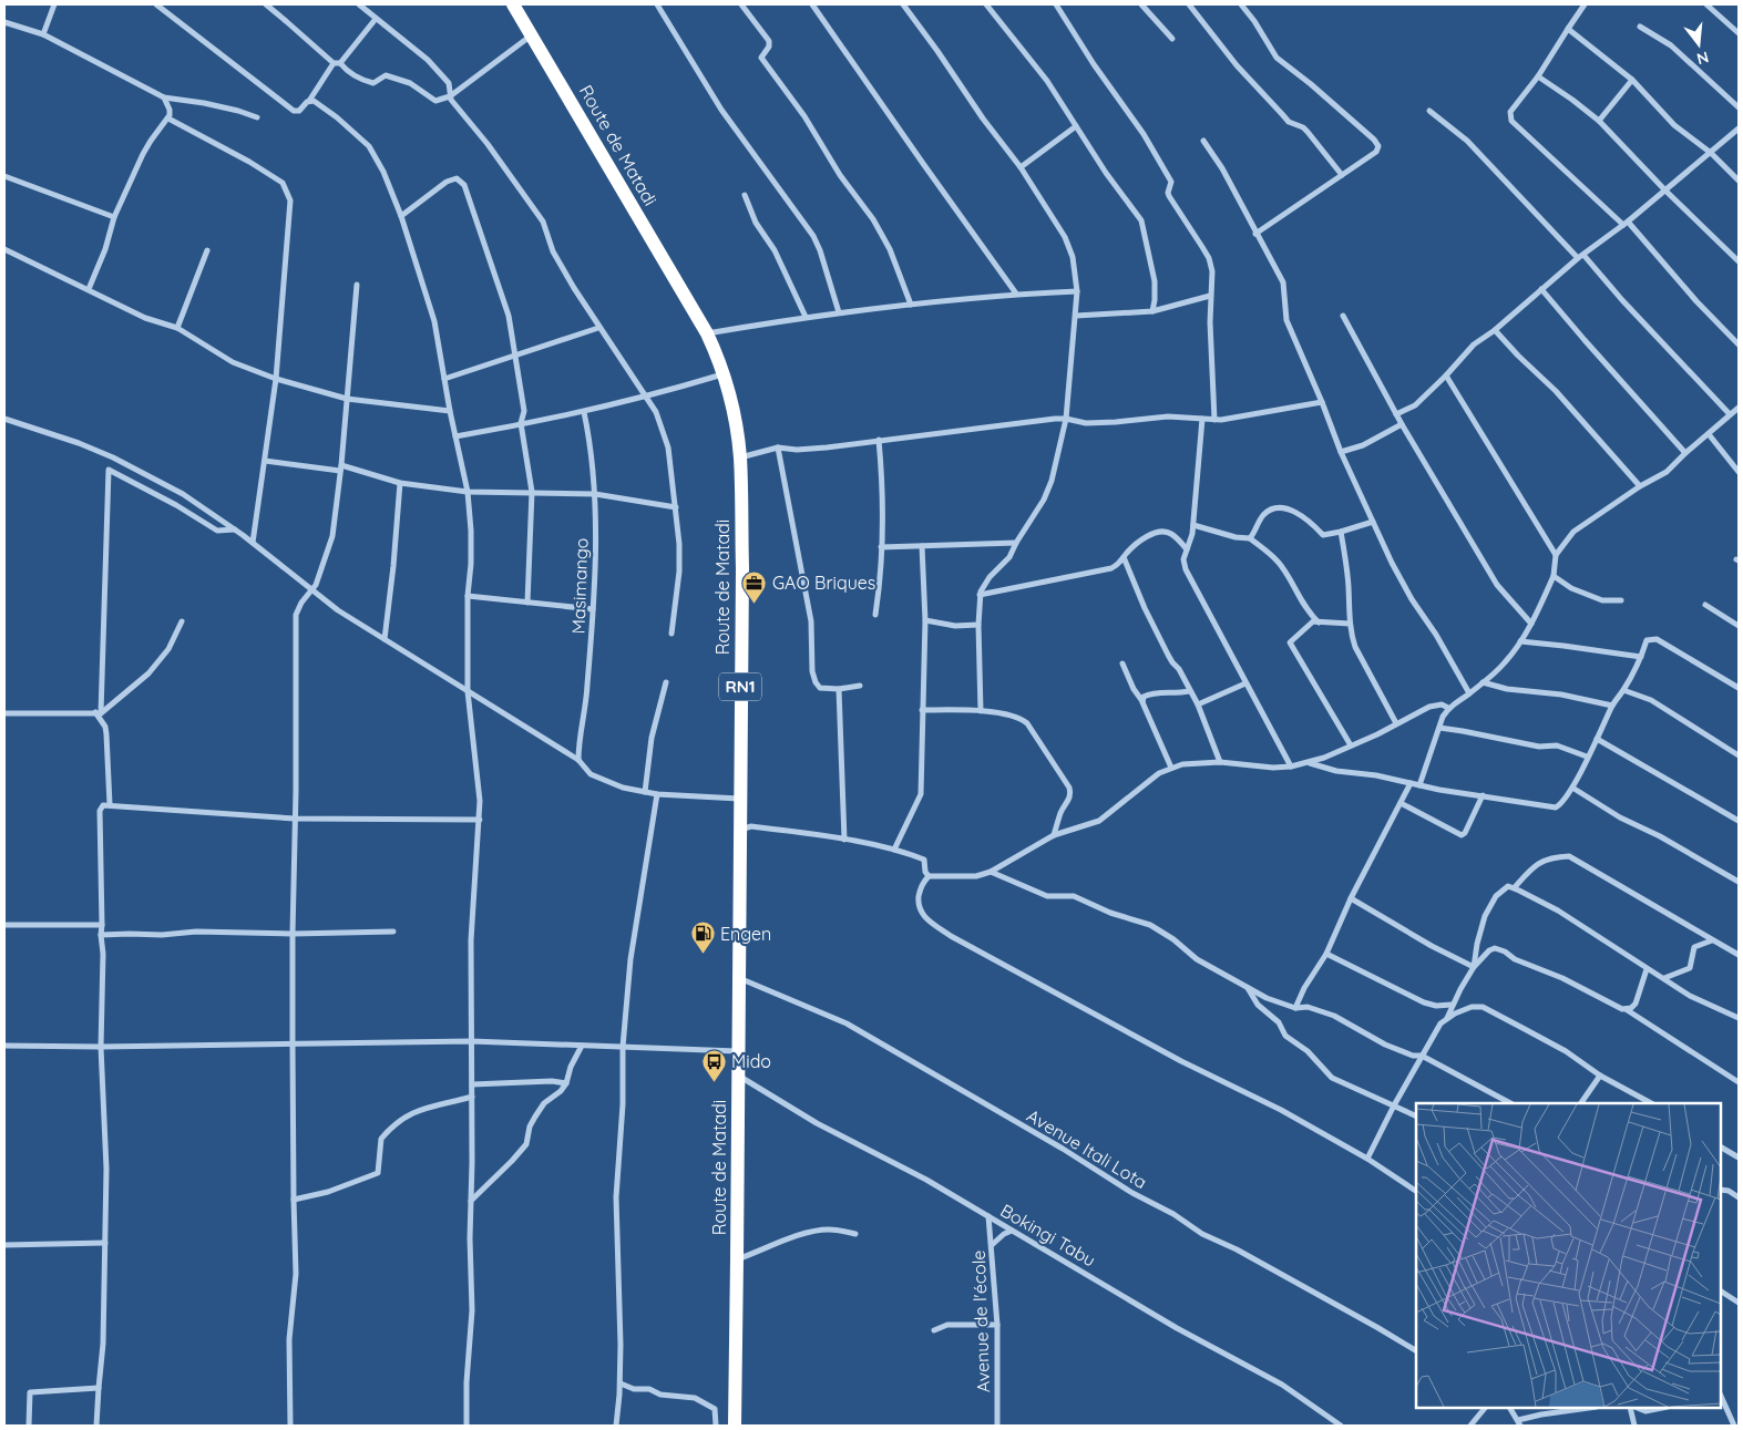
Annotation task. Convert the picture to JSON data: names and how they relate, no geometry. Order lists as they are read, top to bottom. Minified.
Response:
{"streets":{"highway":["Route de Matadi","RN1"],"street":["Masimango","Avenue Itali Lota","Bokingi Tabu","Avenue de l'école"]},"crossings":[["Route de Matadi","Avenue Itali Lota"],["Route de Matadi","Bokingi Tabu"],["Bokingi Tabu","Avenue de l'école"]],"places":{"office":["GAO Briques"],"fuel station":["Engen"],"bus stop":["Mido"]},"north":"bottom"}
